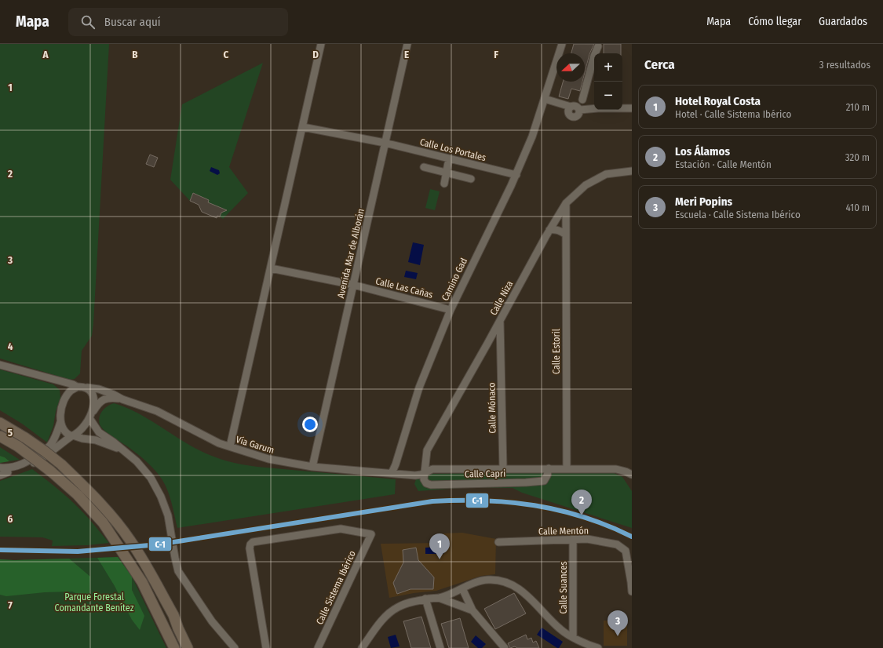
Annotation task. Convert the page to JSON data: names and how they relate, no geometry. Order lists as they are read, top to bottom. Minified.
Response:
{"streets":{"street":["Calle Los Portales","Avenida Mar de Alborán","Camino Gad","Calle Las Cañas","Calle Niza","Calle Estoril","Calle Mónaco","Vía Garum","Calle Capri","Calle Mentón","Calle Sistema Ibérico","Calle Suances"]},"crossings":[["Calle Los Portales","Avenida Mar de Alborán"],["Calle Los Portales","Camino Gad"],["Avenida Mar de Alborán","Calle Las Cañas"],["Avenida Mar de Alborán","Vía Garum"],["Camino Gad","Calle Las Cañas"],["Camino Gad","Vía Garum"],["Camino Gad","Calle Capri"],["Calle Niza","Calle Estoril"],["Calle Niza","Calle Mónaco"],["Calle Niza","Calle Capri"],["Calle Estoril","Calle Capri"],["Calle Mónaco","Calle Capri"],["Vía Garum","Calle Capri"],["Calle Mentón","Calle Suances"]],"parks":["Parque Forestal Comandante Benítez"],"lines":["transit line C-1"],"north":"left","page":{"header":"Mapa","search":"Buscar aquí","nav":["Mapa","Cómo llegar","Guardados"],"heading":["Cerca","3 resultados"],"map_buttons":["+","−"],"list":[{"mark":"1","name":"Hotel Royal Costa","note":"Hotel · Calle Sistema Ibérico","value":"210 m"},{"mark":"2","name":"Los Álamos","note":"Estación · Calle Mentón","value":"320 m"},{"mark":"3","name":"Meri Popins","note":"Escuela · Calle Sistema Ibérico","value":"410 m"}],"pins":["2","1","3"]},"grid":{"columns":["A","B","C","D","E","F"],"rows":["1","2","3","4","5","6","7"]}}
